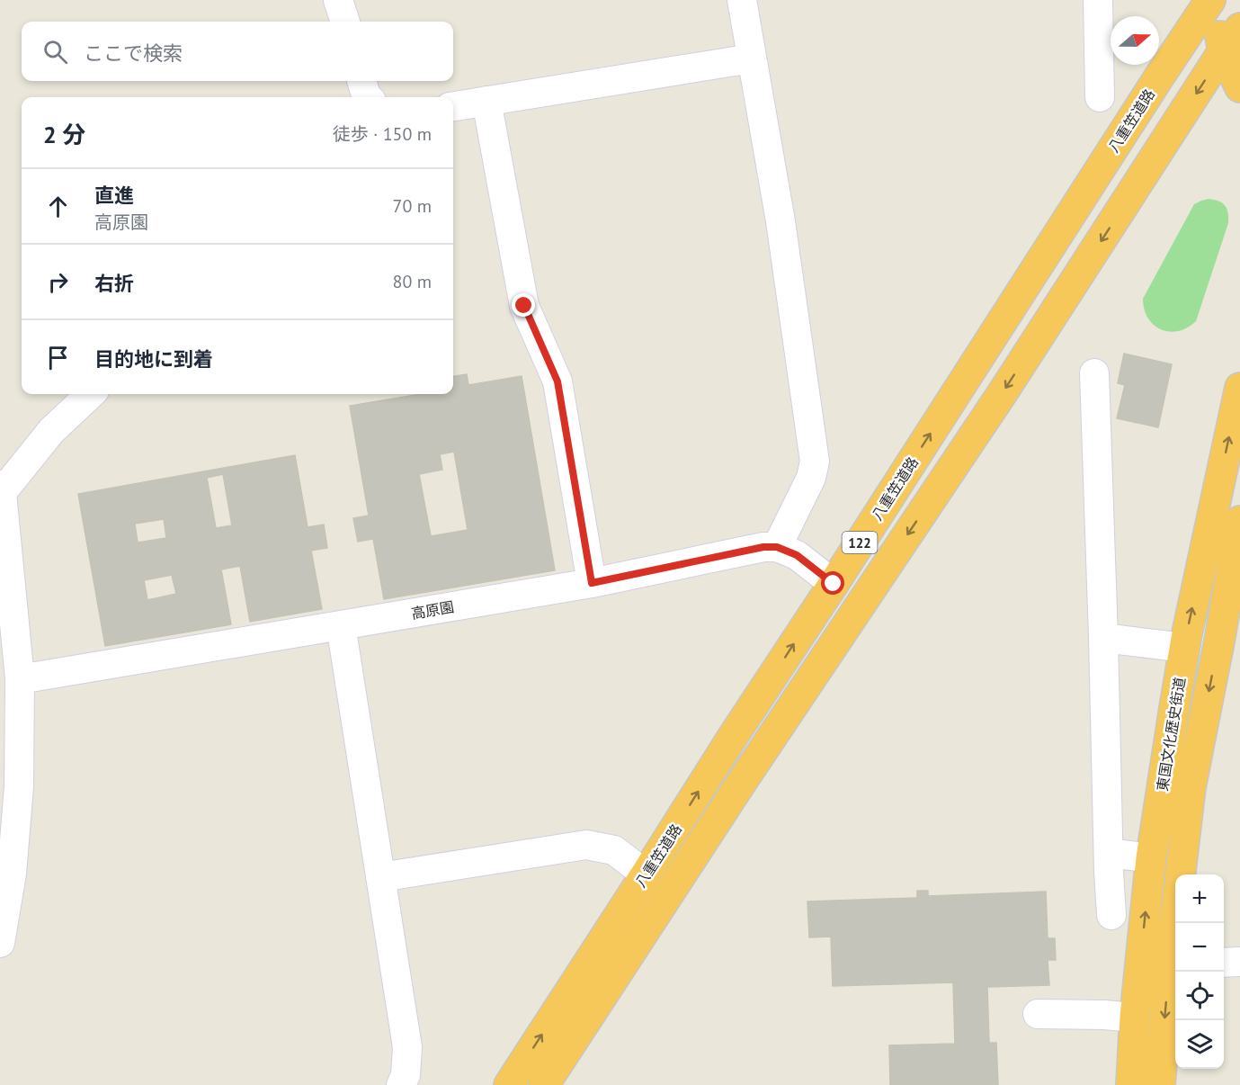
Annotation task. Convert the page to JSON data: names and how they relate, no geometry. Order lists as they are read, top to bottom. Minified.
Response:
{"streets":{"highway":["八重笠道路","122","東国文化歴史街道"],"street":["高原園"]},"crossings":[["八重笠道路","122"]],"north":"right","page":{"search":"ここで検索","heading":["2 分","徒歩 · 150 m"],"list":[["直進","高原園","70 m"],["右折","80 m"],"目的地に到着"],"map_buttons":["+","−"]}}
